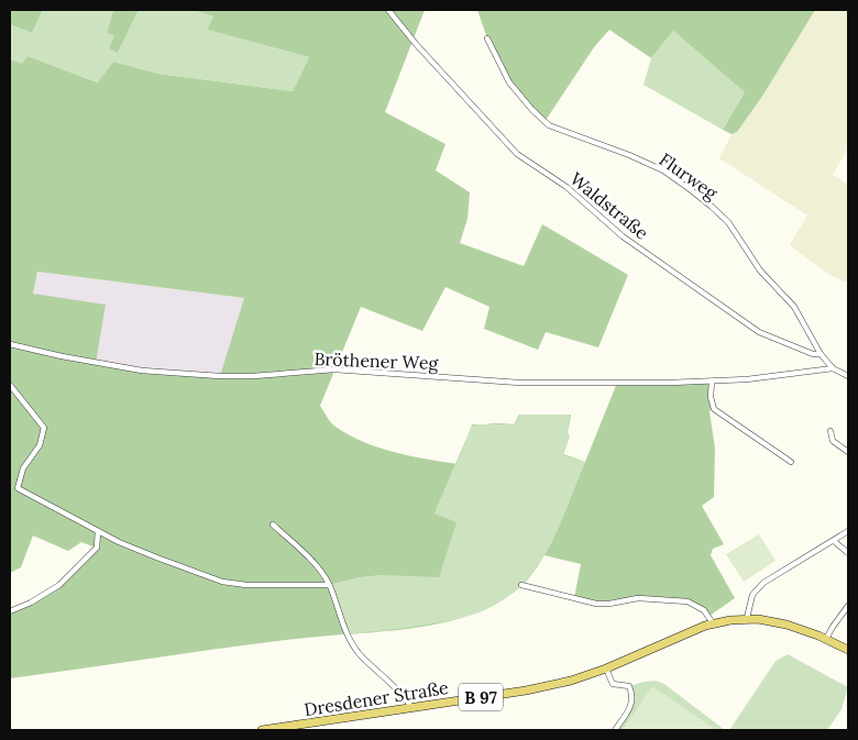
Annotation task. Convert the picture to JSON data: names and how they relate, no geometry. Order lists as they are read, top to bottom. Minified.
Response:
{"streets":{"main road":["B 97","Dresdener Straße"],"street":["Flurweg","Waldstraße","Bröthener Weg"]},"crossings":[["Flurweg","Waldstraße"],["B 97","Dresdener Straße"]]}
